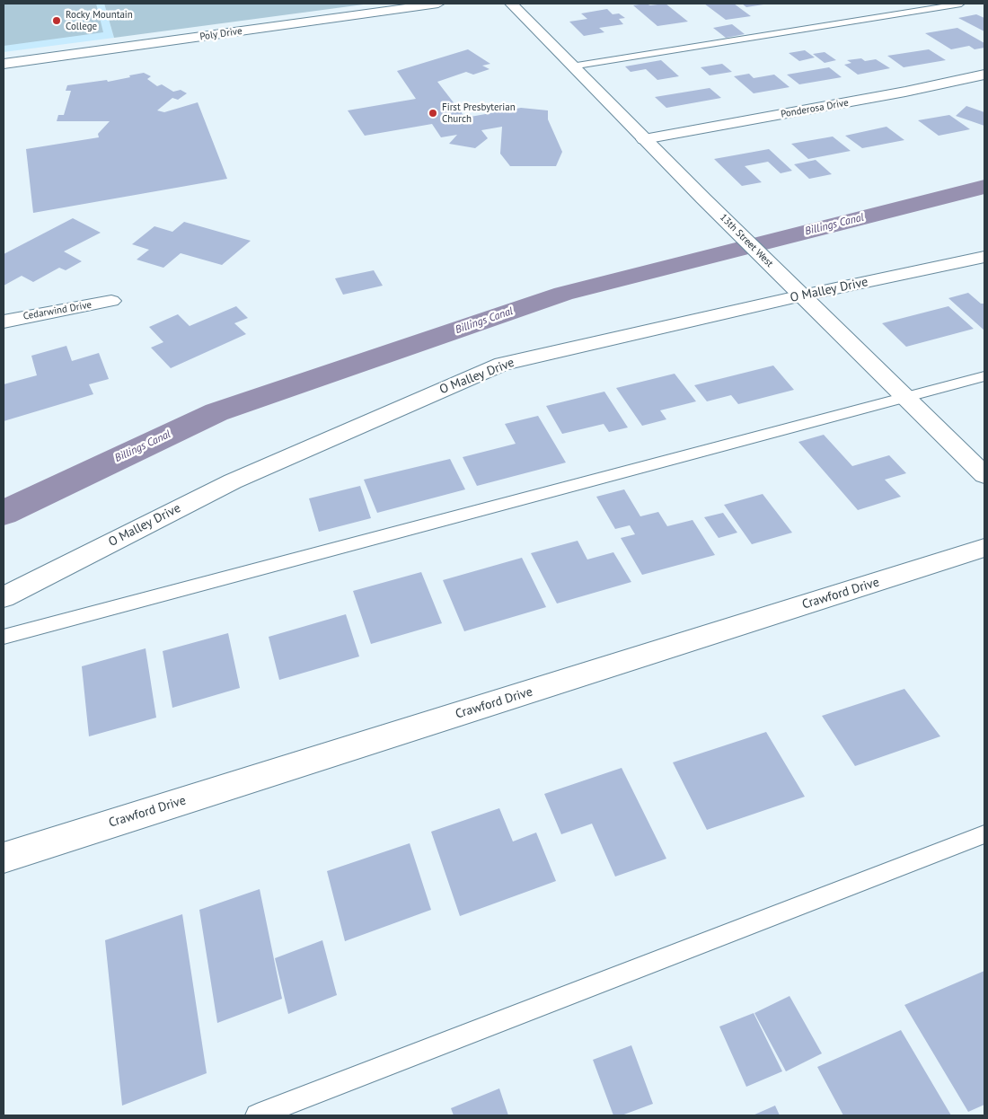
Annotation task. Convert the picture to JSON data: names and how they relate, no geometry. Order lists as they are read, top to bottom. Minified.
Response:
{"streets":{"street":["Poly Drive","Ponderosa Drive","13th Street West","O Malley Drive","Cedarwind Drive","Crawford Drive"]},"crossings":[["Ponderosa Drive","13th Street West"],["13th Street West","O Malley Drive"]],"water":["Billings Canal"],"places":["Rocky Mountain College","First Presbyterian Church"]}
